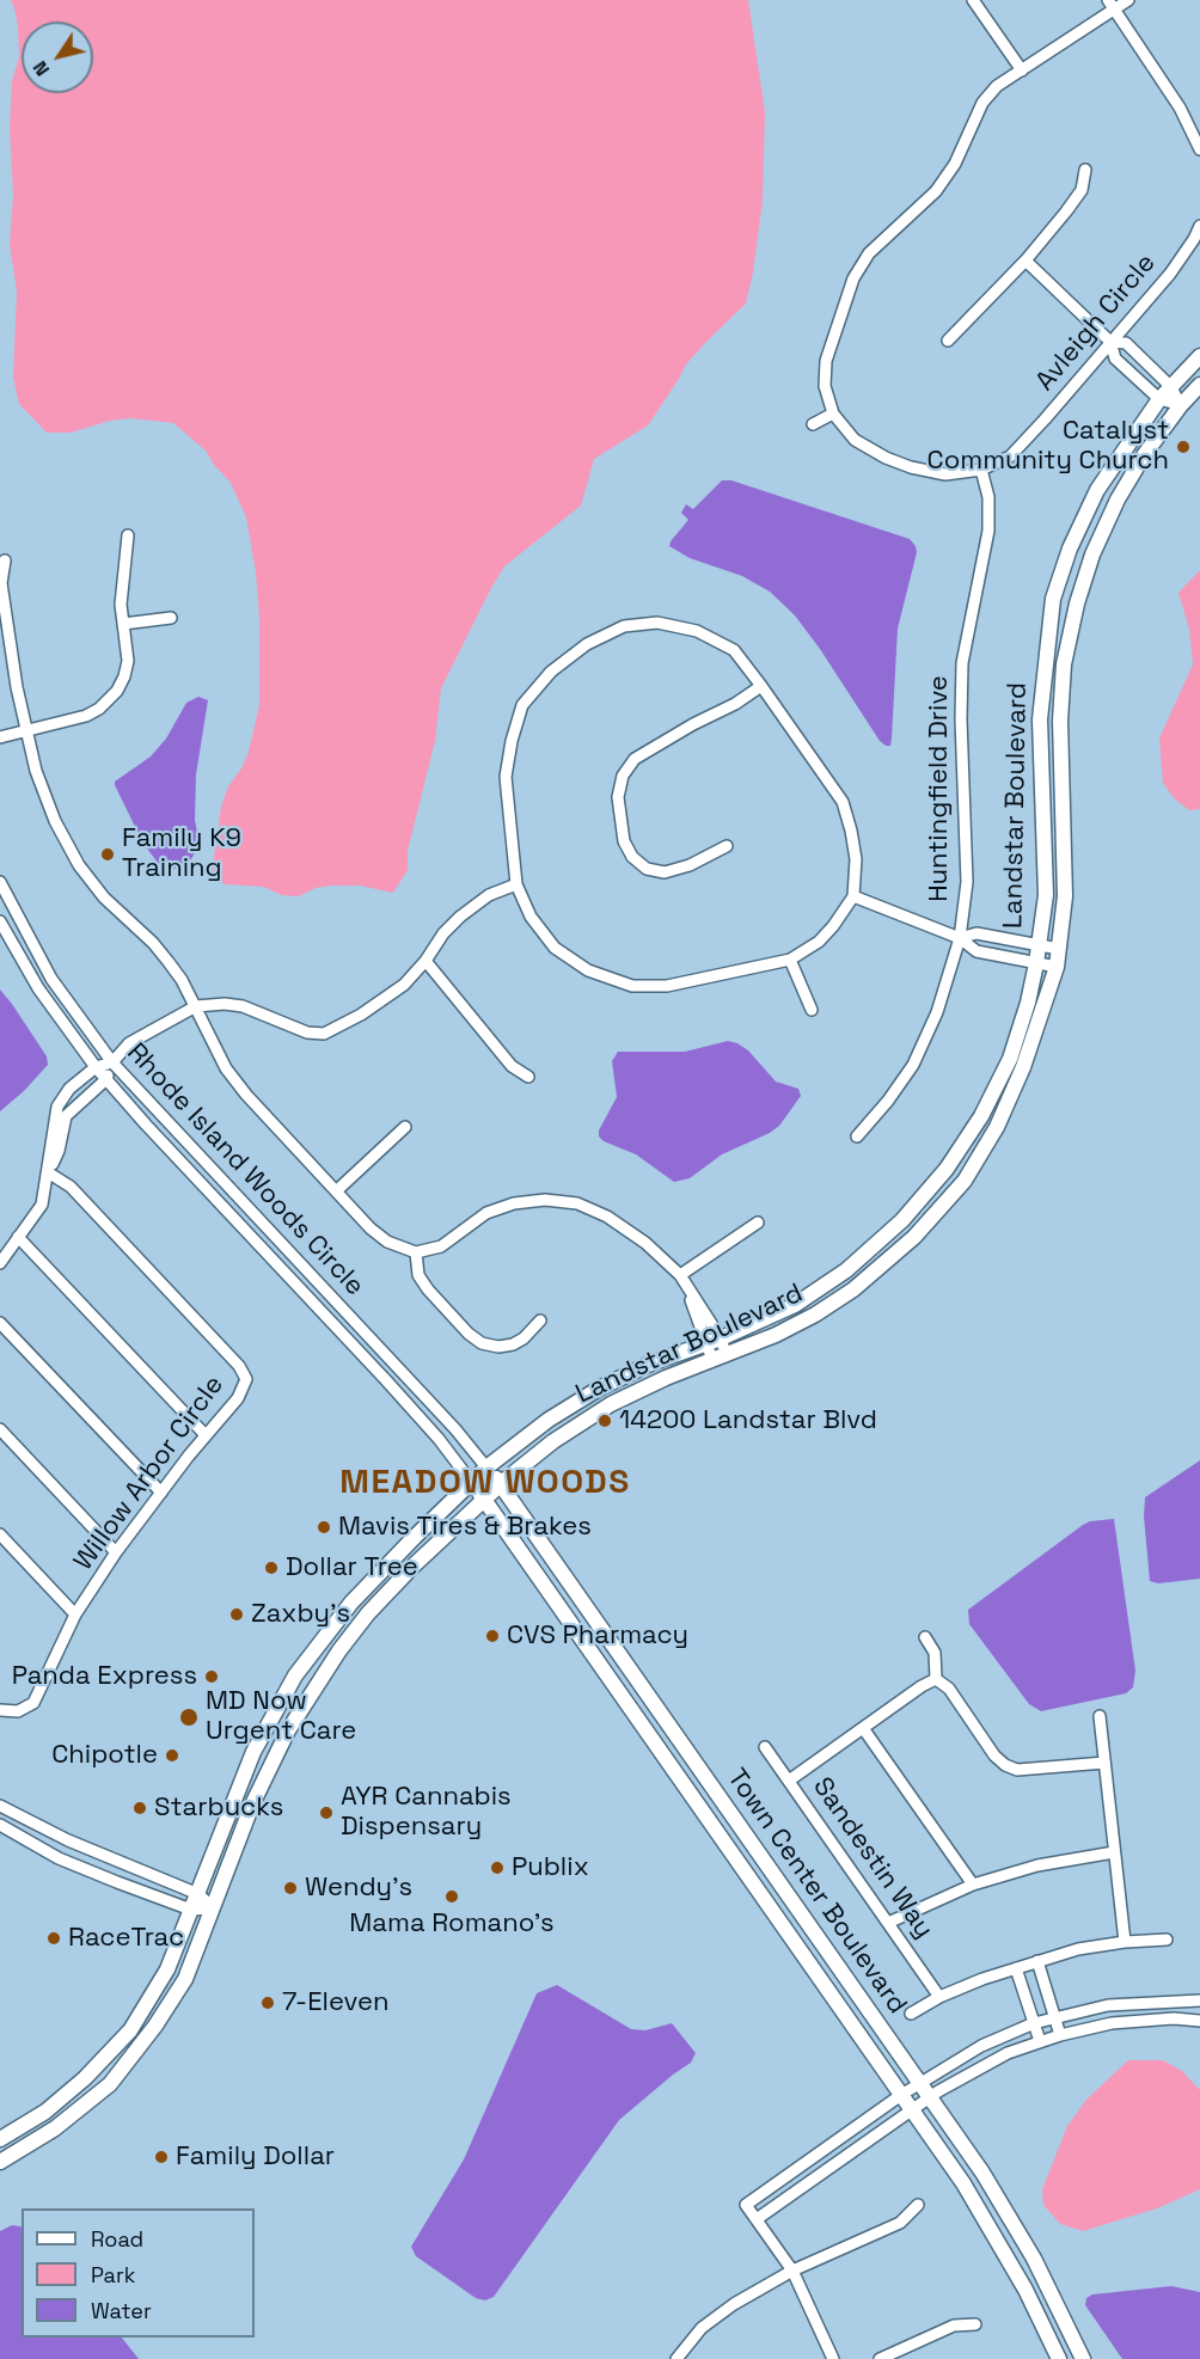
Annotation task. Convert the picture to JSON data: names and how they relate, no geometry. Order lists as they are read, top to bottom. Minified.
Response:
{"streets":{"main road":["Landstar Boulevard","Town Center Boulevard"],"street":["Avleigh Circle","Huntingfield Drive","Rhode Island Woods Circle","Willow Arbor Circle","Sandestin Way"]},"crossings":[["Avleigh Circle","Huntingfield Drive"],["Landstar Boulevard","Rhode Island Woods Circle"],["Landstar Boulevard","Town Center Boulevard"],["Rhode Island Woods Circle","Town Center Boulevard"]],"districts":["MEADOW WOODS"],"places":["Catalyst Community Church","Family K9 Training","14200 Landstar Blvd","Mavis Tires & Brakes","Dollar Tree","Zaxby's","CVS Pharmacy","Panda Express","MD Now Urgent Care","Chipotle","Starbucks","AYR Cannabis Dispensary","Publix","Wendy's","Mama Romano's","RaceTrac","7-Eleven","Family Dollar"],"legend":["Road","Park","Water"],"north":"bottom left"}
